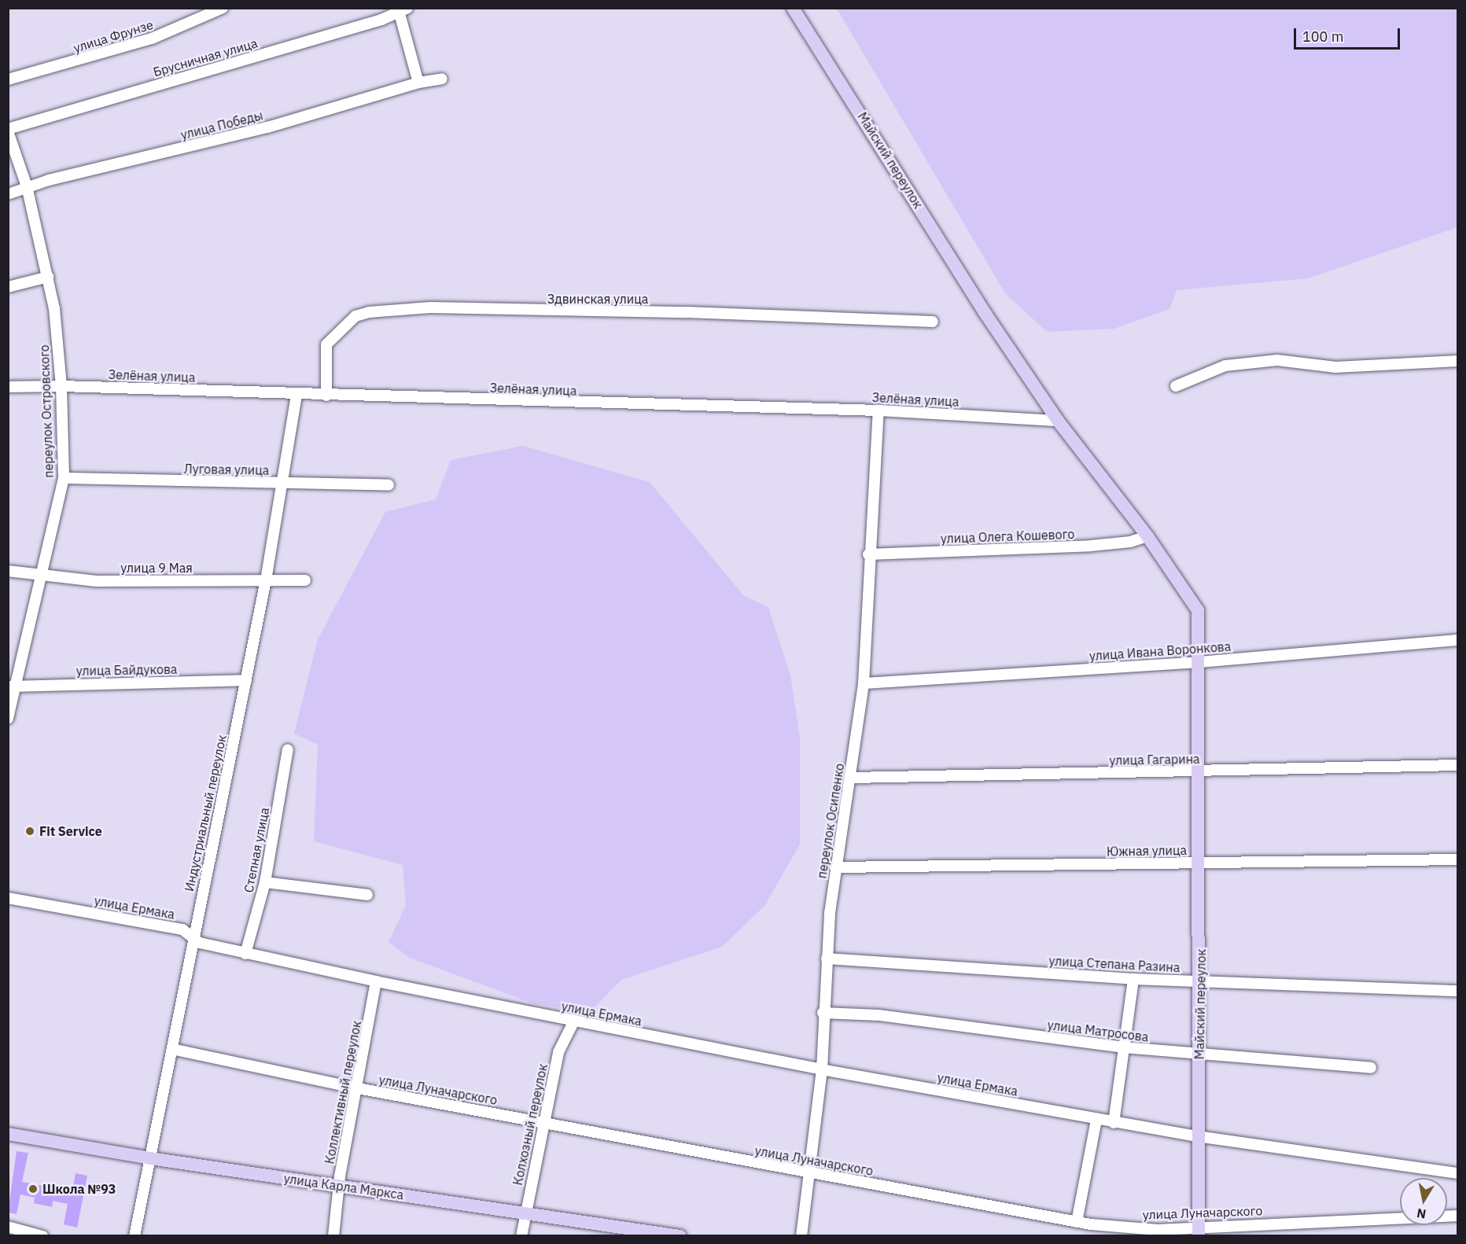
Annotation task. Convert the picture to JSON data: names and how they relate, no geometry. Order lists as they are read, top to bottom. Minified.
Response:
{"streets":{"main road":["Майский переулок","улица Карла Маркса"],"street":["улица Фрунзе","Брусничная улица","улица Победы","Здвинская улица","Зелёная улица","переулок Островского","Луговая улица","улица Олега Кошевого","улица 9 Мая","улица Ивана Воронкова","улица Байдукова","улица Гагарина","Индустриальный переулок","переулок Осипенко","Степная улица","Южная улица","улица Ермака","улица Степана Разина","улица Матросова","улица Луначарского","Коллективный переулок","Колхозный переулок"]},"crossings":[["Брусничная улица","переулок Островского"],["улица Победы","переулок Островского"],["Майский переулок","Зелёная улица"],["Майский переулок","улица Олега Кошевого"],["Майский переулок","улица Ивана Воронкова"],["Майский переулок","улица Гагарина"],["Майский переулок","Южная улица"],["Майский переулок","улица Ермака"],["Майский переулок","улица Степана Разина"],["Майский переулок","улица Матросова"],["Майский переулок","улица Луначарского"],["Здвинская улица","Зелёная улица"],["Зелёная улица","переулок Островского"],["Зелёная улица","Индустриальный переулок"],["Зелёная улица","переулок Осипенко"],["переулок Островского","Луговая улица"],["переулок Островского","улица 9 Мая"],["переулок Островского","улица Байдукова"],["Луговая улица","Индустриальный переулок"],["улица Олега Кошевого","переулок Осипенко"],["улица 9 Мая","Индустриальный переулок"],["улица Ивана Воронкова","переулок Осипенко"],["улица Байдукова","Индустриальный переулок"],["улица Гагарина","переулок Осипенко"],["Индустриальный переулок","улица Ермака"],["Индустриальный переулок","улица Луначарского"],["Индустриальный переулок","улица Карла Маркса"],["переулок Осипенко","Южная улица"],["переулок Осипенко","улица Ермака"],["переулок Осипенко","улица Степана Разина"],["переулок Осипенко","улица Матросова"],["переулок Осипенко","улица Луначарского"],["Степная улица","улица Ермака"],["улица Ермака","Коллективный переулок"],["улица Ермака","Колхозный переулок"],["улица Луначарского","Коллективный переулок"],["улица Луначарского","Колхозный переулок"],["Коллективный переулок","улица Карла Маркса"],["Колхозный переулок","улица Карла Маркса"]],"places":["Fit Service","Школа №93"],"scale_bar":"100 m","north":"bottom"}
